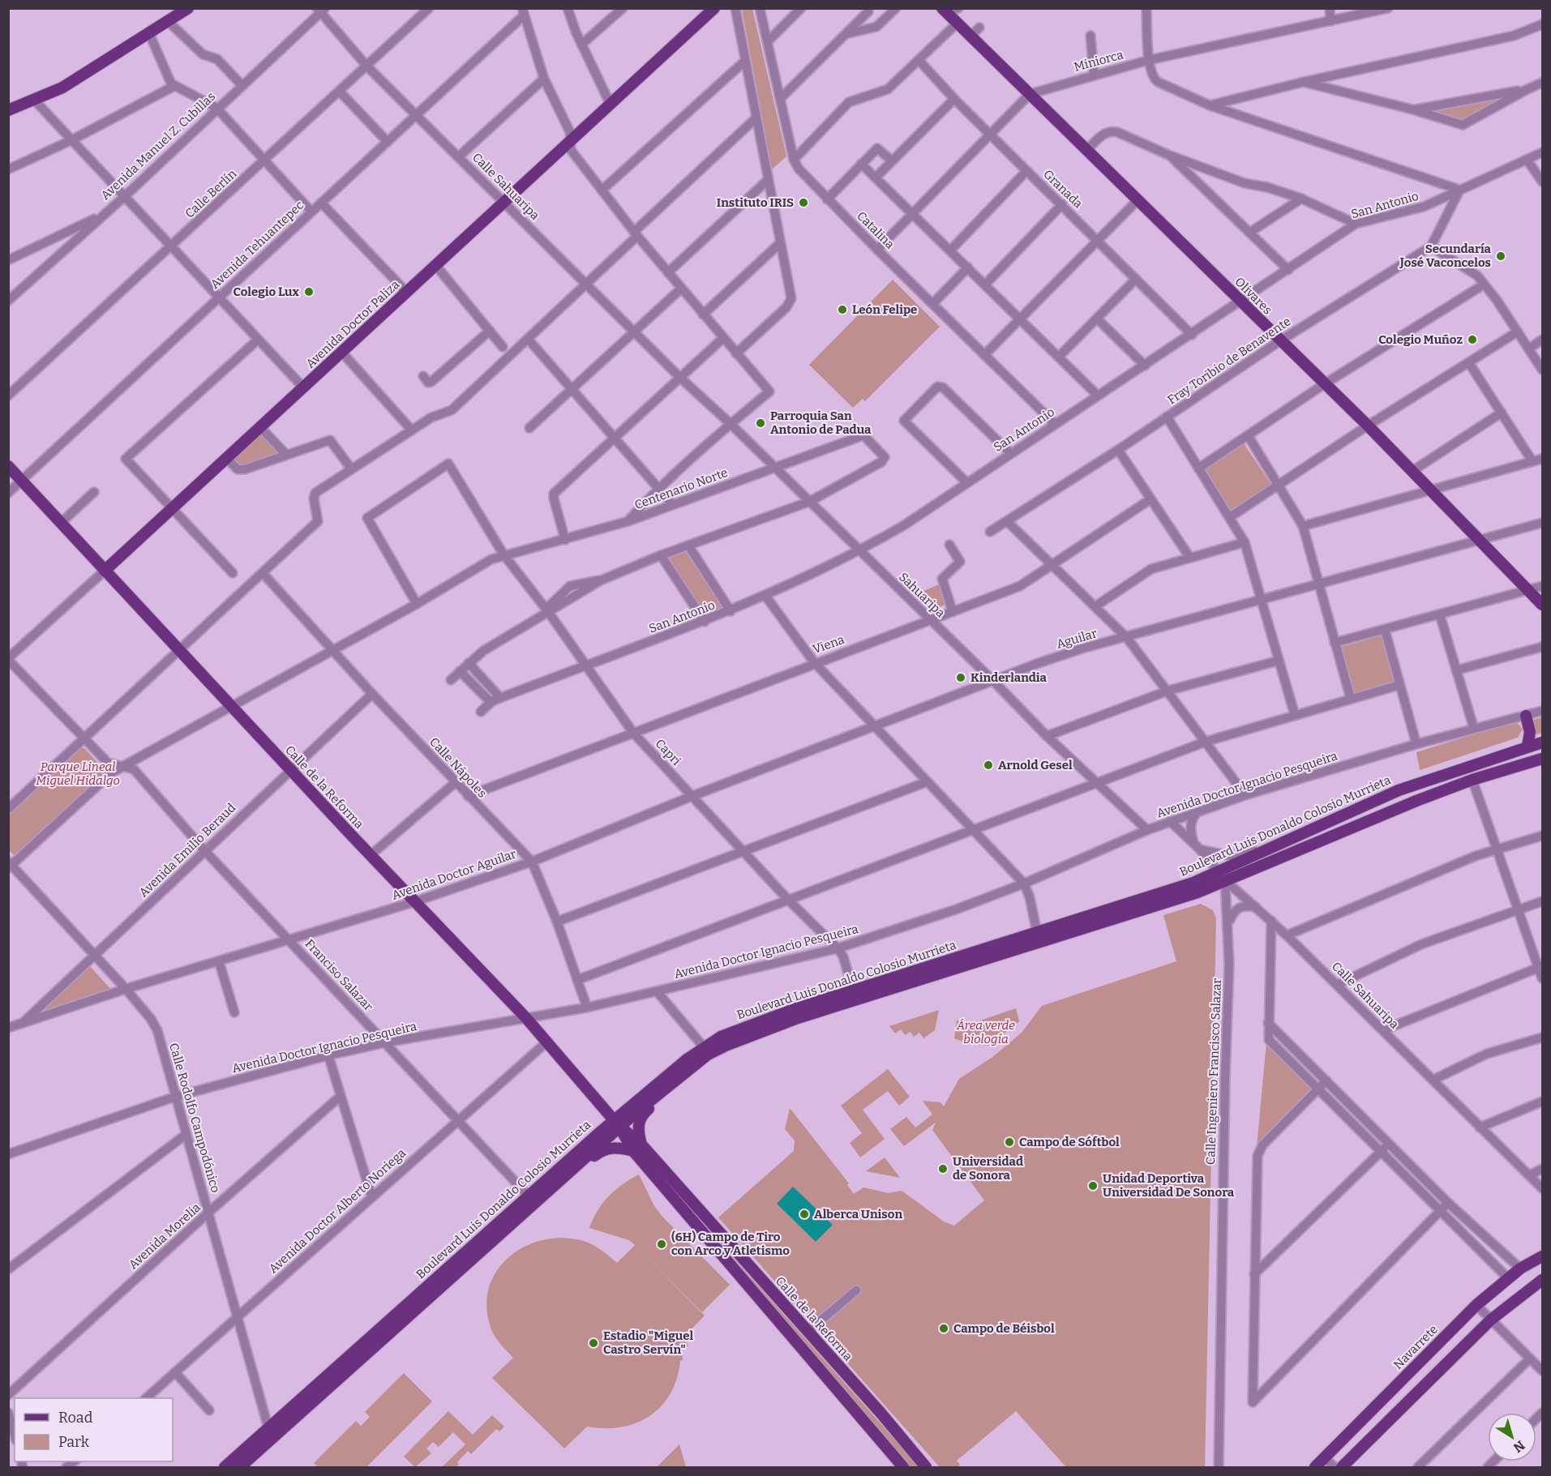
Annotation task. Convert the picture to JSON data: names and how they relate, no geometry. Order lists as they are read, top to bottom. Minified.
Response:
{"streets":{"main road":["Olivares","Avenida Doctor Paliza","Calle de la Reforma","Boulevard Luis Donaldo Colosio Murrieta","Navarrete"],"street":["Miniorca","Avenida Manuel Z. Cubillas","Calle Sahuaripa","Granada","Calle Berlín","San Antonio","Catalina","Avenida Tehuantepec","Fray Toribio de Benavente","Centenario Norte","Sahuaripa","Aguilar","Viena","Capri","Calle Nápoles","Avenida Doctor Ignacio Pesqueira","Avenida Emilio Beraud","Avenida Doctor Aguilar","Franciso Salazar","Calle Ingeniero Francisco Salazar","Calle Rodolfo Campodónico","Avenida Doctor Alberto Noriega","Avenida Morelia"]},"crossings":[["Miniorca","Granada"],["Miniorca","Catalina"],["Miniorca","Olivares"],["Avenida Manuel Z. Cubillas","Calle Sahuaripa"],["Calle Sahuaripa","Calle Berlín"],["Calle Sahuaripa","Avenida Tehuantepec"],["Calle Sahuaripa","Avenida Doctor Paliza"],["Calle Sahuaripa","Sahuaripa"],["Calle Sahuaripa","Avenida Doctor Ignacio Pesqueira"],["Calle Sahuaripa","Boulevard Luis Donaldo Colosio Murrieta"],["Calle Sahuaripa","Calle Ingeniero Francisco Salazar"],["Granada","San Antonio"],["San Antonio","Catalina"],["San Antonio","Olivares"],["San Antonio","Sahuaripa"],["San Antonio","Capri"],["Avenida Tehuantepec","Calle de la Reforma"],["Olivares","Fray Toribio de Benavente"],["Olivares","Aguilar"],["Avenida Doctor Paliza","Calle de la Reforma"],["Centenario Norte","Sahuaripa"],["Centenario Norte","Capri"],["Centenario Norte","Calle Nápoles"],["Centenario Norte","Calle de la Reforma"],["Centenario Norte","Franciso Salazar"],["Centenario Norte","Calle Rodolfo Campodónico"],["Sahuaripa","Aguilar"],["Sahuaripa","Viena"],["Sahuaripa","Avenida Doctor Ignacio Pesqueira"],["Aguilar","Capri"],["Aguilar","Avenida Doctor Aguilar"],["Viena","Capri"],["Viena","Calle Nápoles"],["Capri","Avenida Doctor Ignacio Pesqueira"],["Capri","Avenida Doctor Aguilar"],["Calle Nápoles","Avenida Doctor Ignacio Pesqueira"],["Calle Nápoles","Avenida Emilio Beraud"],["Calle Nápoles","Avenida Doctor Aguilar"],["Avenida Doctor Ignacio Pesqueira","Calle de la Reforma"],["Avenida Doctor Ignacio Pesqueira","Franciso Salazar"],["Avenida Doctor Ignacio Pesqueira","Calle Rodolfo Campodónico"],["Calle de la Reforma","Boulevard Luis Donaldo Colosio Murrieta"],["Calle de la Reforma","Avenida Emilio Beraud"],["Calle de la Reforma","Avenida Doctor Aguilar"],["Calle de la Reforma","Avenida Doctor Alberto Noriega"],["Boulevard Luis Donaldo Colosio Murrieta","Franciso Salazar"],["Boulevard Luis Donaldo Colosio Murrieta","Calle Ingeniero Francisco Salazar"],["Boulevard Luis Donaldo Colosio Murrieta","Calle Rodolfo Campodónico"],["Avenida Emilio Beraud","Avenida Doctor Aguilar"],["Avenida Emilio Beraud","Franciso Salazar"],["Avenida Emilio Beraud","Calle Rodolfo Campodónico"],["Avenida Doctor Aguilar","Franciso Salazar"],["Avenida Doctor Aguilar","Calle Rodolfo Campodónico"],["Franciso Salazar","Avenida Doctor Alberto Noriega"],["Calle Rodolfo Campodónico","Avenida Doctor Alberto Noriega"],["Calle Rodolfo Campodónico","Avenida Morelia"]],"parks":["Parque Lineal Miguel Hidalgo","Área verde biología"],"places":["Instituto IRIS","Secundaría José Vaconcelos","Colegio Lux","León Felipe","Colegio Muñoz","Parroquia San Antonio de Padua","Kinderlandia","Arnold Gesel","Campo de Sóftbol","Universidad de Sonora","Unidad Deportiva Universidad De Sonora","Alberca Unison","(6H) Campo de Tiro con Arco y Atletismo","Campo de Béisbol","Estadio \"Miguel Castro Servín\""],"legend":["Road","Park"],"north":"bottom right"}
